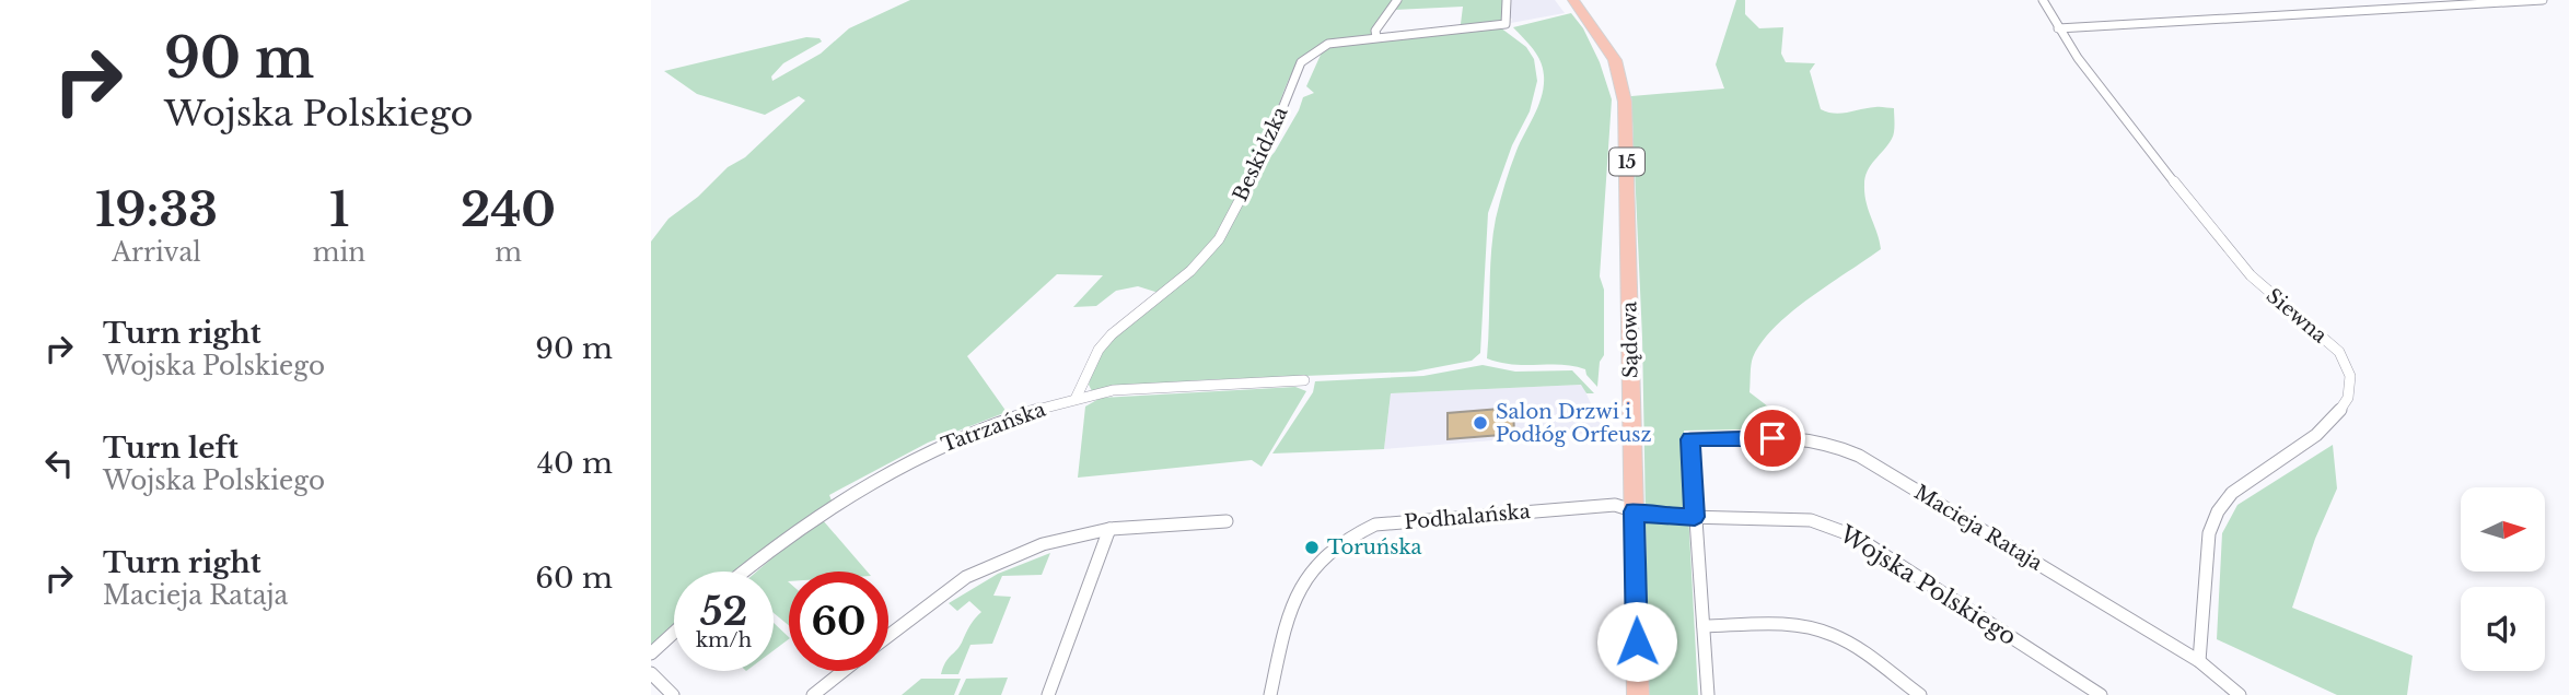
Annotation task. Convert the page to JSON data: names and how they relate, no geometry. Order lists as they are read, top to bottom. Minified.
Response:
{"streets":{"main road":["15","Sądowa"],"street":["Beskidzka","Siewna","Tatrzańska","Podhalańska","Macieja Rataja","Wojska Polskiego"]},"crossings":[["Beskidzka","Tatrzańska"],["Siewna","Macieja Rataja"],["Sądowa","Podhalańska"],["Sądowa","Wojska Polskiego"],["Podhalańska","Wojska Polskiego"],["Macieja Rataja","Wojska Polskiego"]],"places":["Salon Drzwi i Podłóg Orfeusz","Toruńska"],"north":"right","page":{"turn":["90 m","Wojska Polskiego"],"eta":["19:33","Arrival","1","min","240","m"],"list":[{"name":"Turn right","note":"Wojska Polskiego","value":"90 m"},{"name":"Turn left","note":"Wojska Polskiego","value":"40 m"},{"name":"Turn right","note":"Macieja Rataja","value":"60 m"}],"speed":"52 km/h","limit":"60"}}
